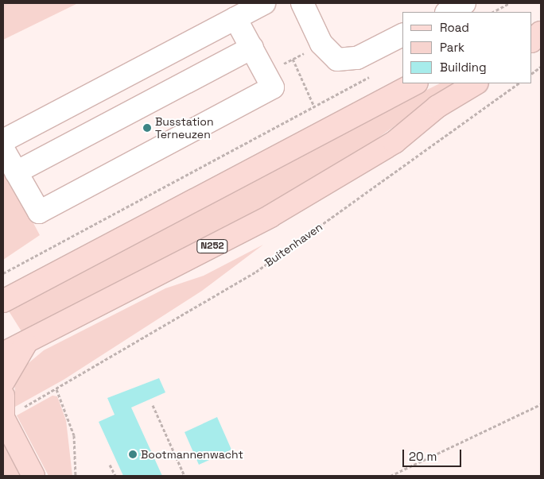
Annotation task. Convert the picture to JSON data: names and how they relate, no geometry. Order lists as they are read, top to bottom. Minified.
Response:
{"streets":{"main road":["N252"],"path":["Buitenhaven"]},"places":["Busstation Terneuzen","Bootmannenwacht"],"legend":["Road","Park","Building"],"scale_bar":"20 m"}
